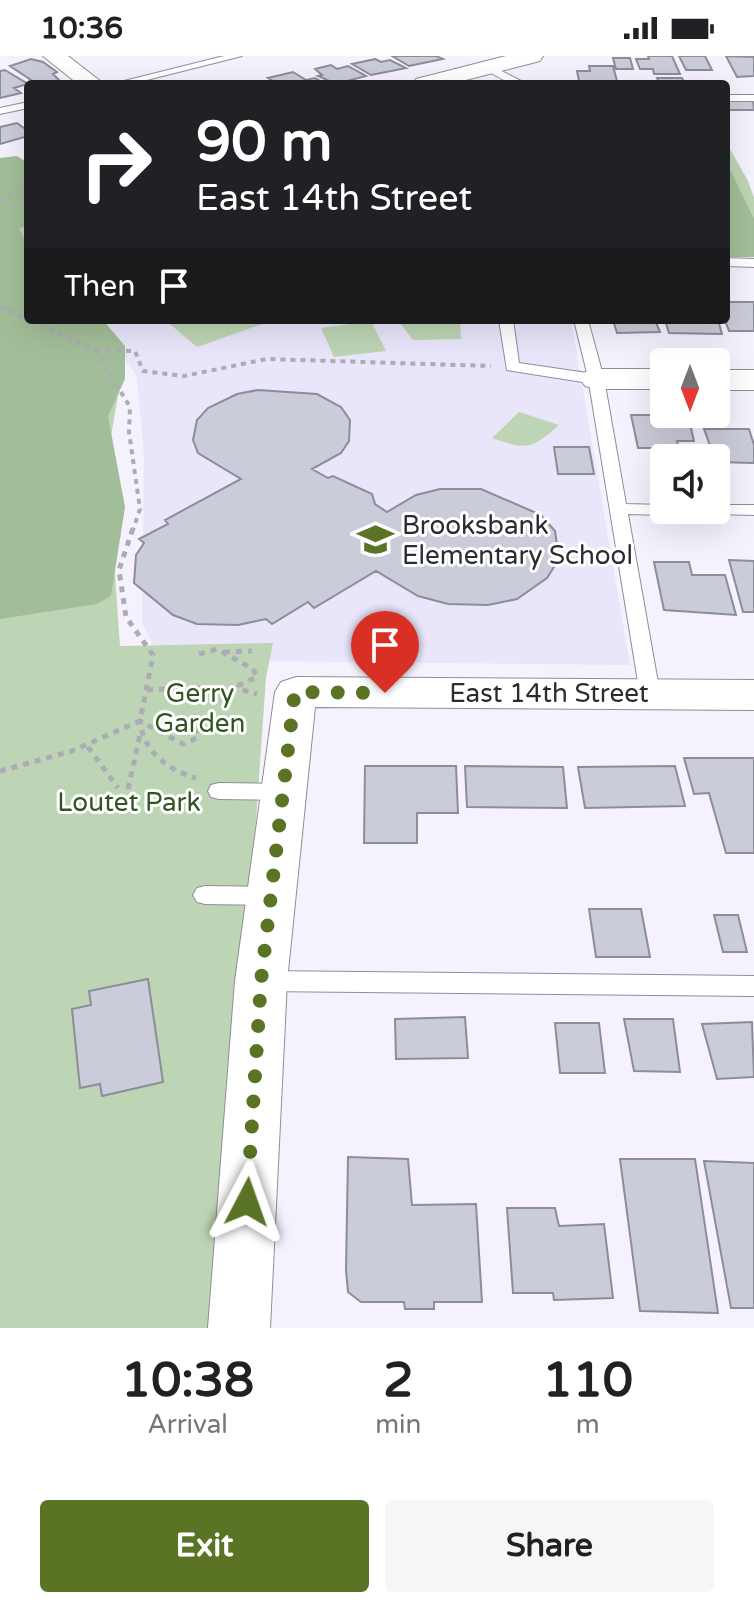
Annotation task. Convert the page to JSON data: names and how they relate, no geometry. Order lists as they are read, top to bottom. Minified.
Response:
{"streets":{"street":["East 14th Street"]},"parks":["Gerry Garden","Loutet Park"],"places":{"school or university":["Brooksbank Elementary School"]},"north":"bottom","page":{"status":"10:36","turn":["90 m","East 14th Street"],"then":"Then","eta":["10:38","Arrival","2","min","110","m"],"buttons":["Exit","Share"]}}
